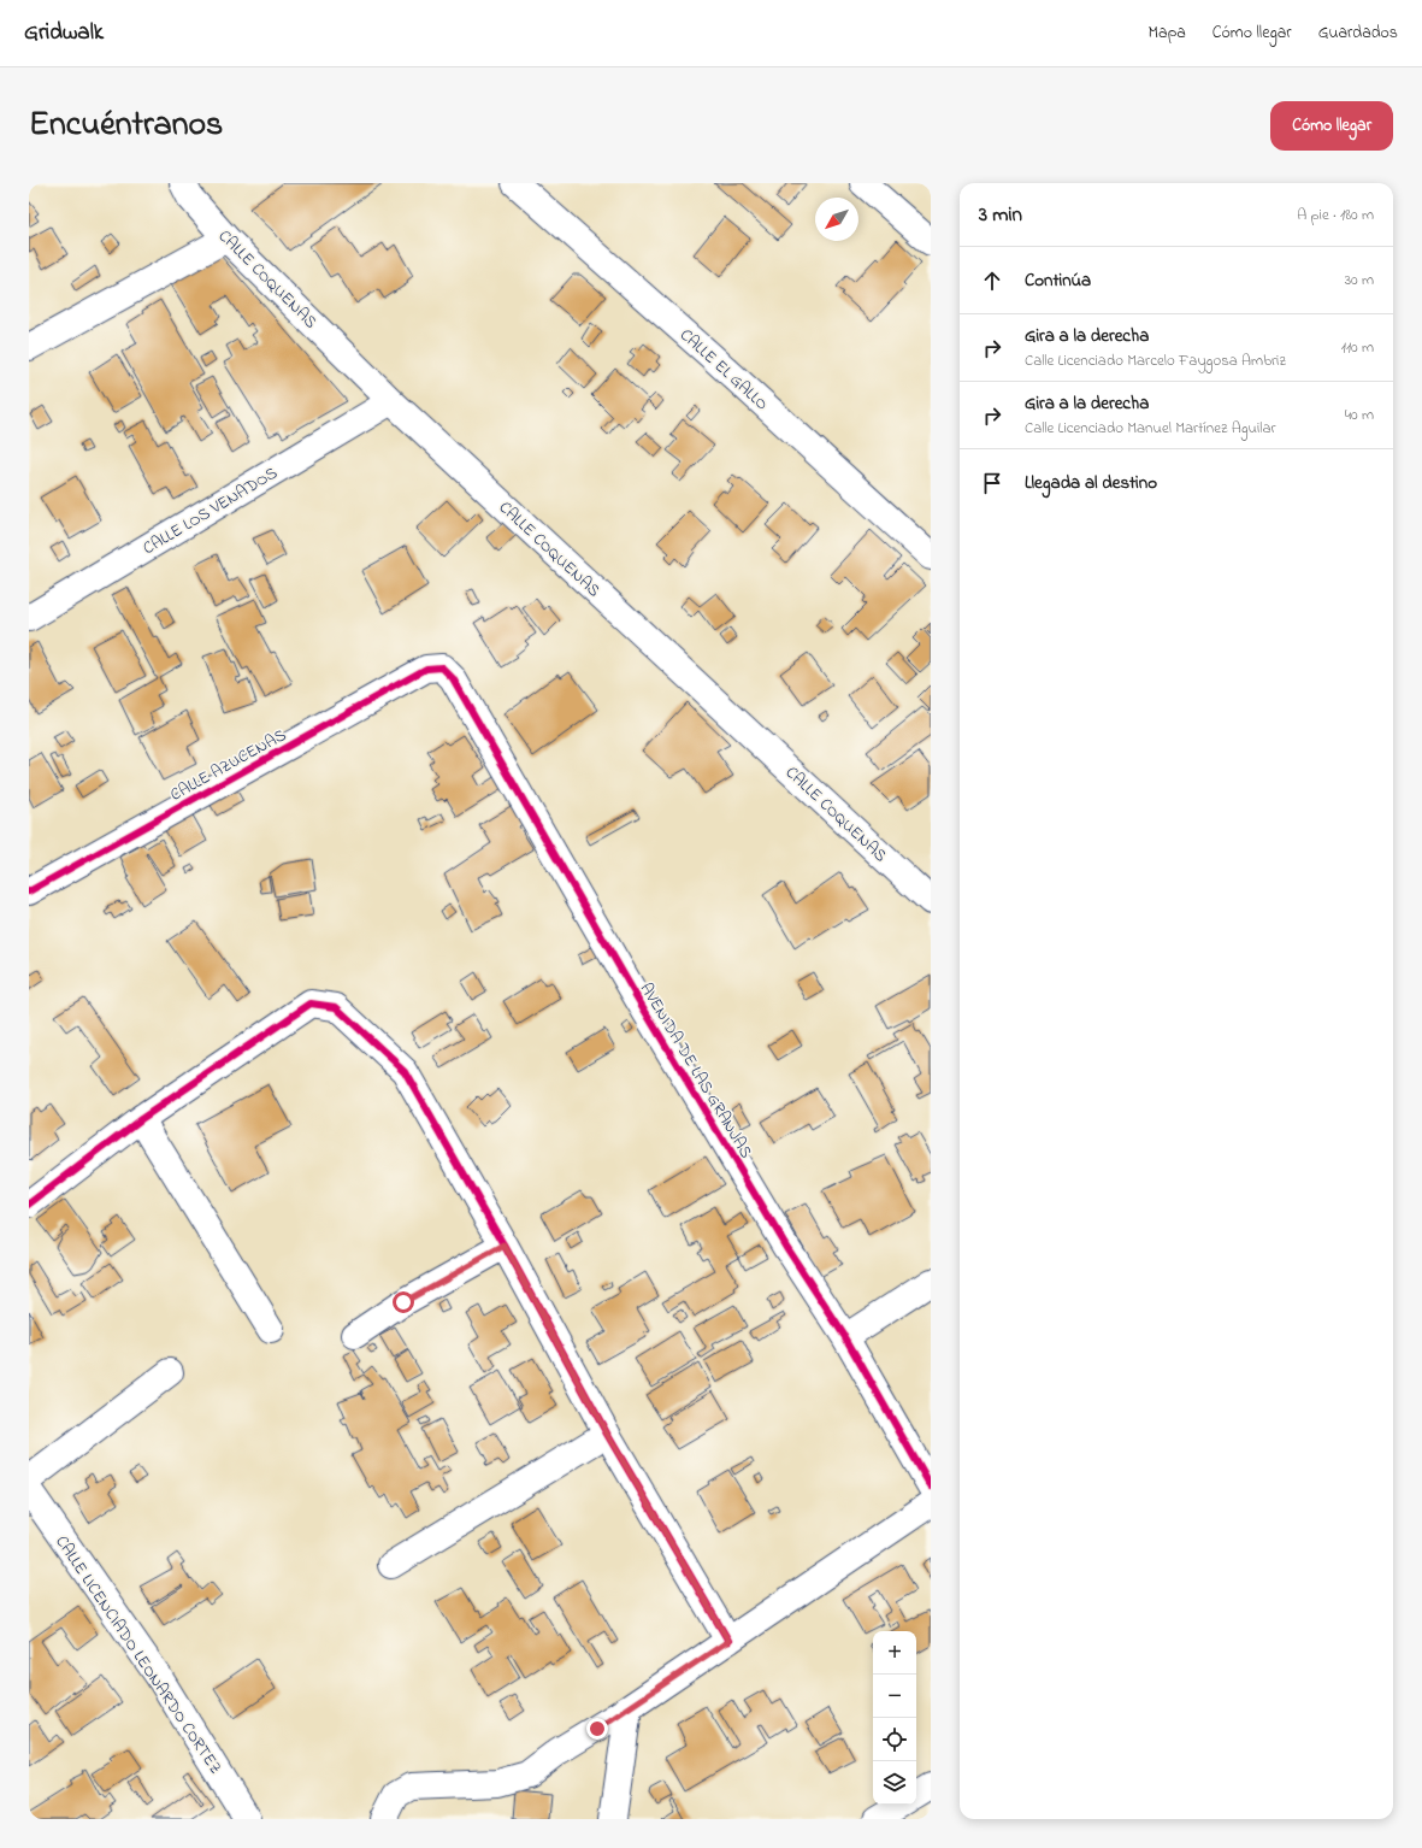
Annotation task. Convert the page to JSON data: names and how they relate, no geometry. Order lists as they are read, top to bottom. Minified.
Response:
{"streets":{"street":["CALLE COQUENAS","CALLE EL GALLO","CALLE LOS VENADOS","CALLE AZUCENAS","AVENIDA DE LAS GRANJAS","CALLE LICENCIADO LEONARDO CORTEZ"]},"crossings":[["CALLE COQUENAS","CALLE LOS VENADOS"],["CALLE AZUCENAS","AVENIDA DE LAS GRANJAS"]],"north":"bottom left","page":{"header":"Gridwalk","nav":["Mapa","Cómo llegar","Guardados"],"title":"Encuéntranos","buttons":"Cómo llegar","heading":["3 min","A pie · 180 m"],"list":[["Continúa","30 m"],["Gira a la derecha","Calle Licenciado Marcelo Faygosa Ambriz","110 m"],["Gira a la derecha","Calle Licenciado Manuel Martínez Aguilar","40 m"],"Llegada al destino"],"map_buttons":["+","−"]}}
